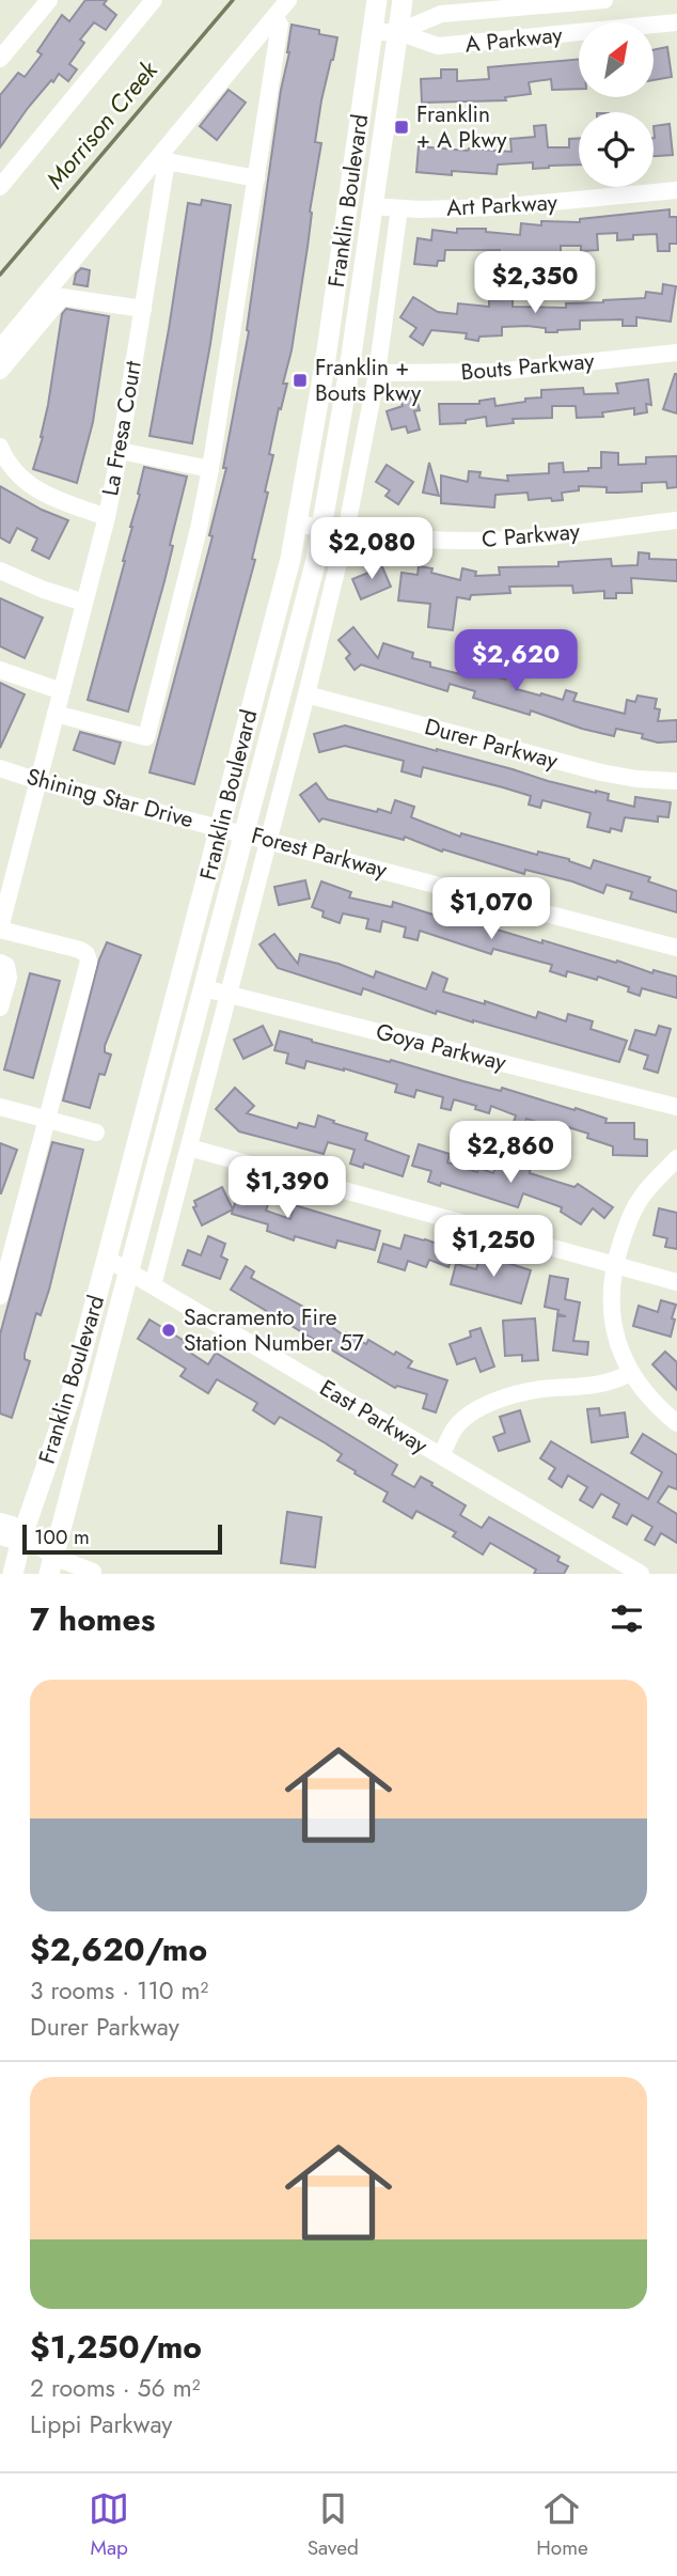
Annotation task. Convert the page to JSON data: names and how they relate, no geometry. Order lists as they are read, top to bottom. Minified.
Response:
{"streets":{"main road":["Franklin Boulevard"],"street":["A Parkway","Art Parkway","Bouts Parkway","La Fresa Court","C Parkway","Durer Parkway","Shining Star Drive","Forest Parkway","Goya Parkway","East Parkway"]},"crossings":[["A Parkway","Franklin Boulevard"],["Franklin Boulevard","Art Parkway"],["Franklin Boulevard","C Parkway"],["Franklin Boulevard","Shining Star Drive"],["Franklin Boulevard","Forest Parkway"],["Franklin Boulevard","Goya Parkway"],["Franklin Boulevard","East Parkway"],["La Fresa Court","Shining Star Drive"],["Shining Star Drive","Forest Parkway"]],"water":["Morrison Creek"],"places":{"transit":["Franklin + A Pkwy","Franklin + Bouts Pkwy"],"other":["Sacramento Fire Station Number 57"]},"scale_bar":"100 m","north":"top right","page":{"price":["$2,350","$2,080","$2,620","$1,070","$2,860","$1,390","$1,250"],"scale":"100 m","heading":"7 homes","list":[{"name":"$2,620/mo","note":"3 rooms · 110 m² · Durer Parkway"},{"name":"$1,250/mo","note":"2 rooms · 56 m² · Lippi Parkway"}],"tabs":["Map","Saved","Home"]}}
